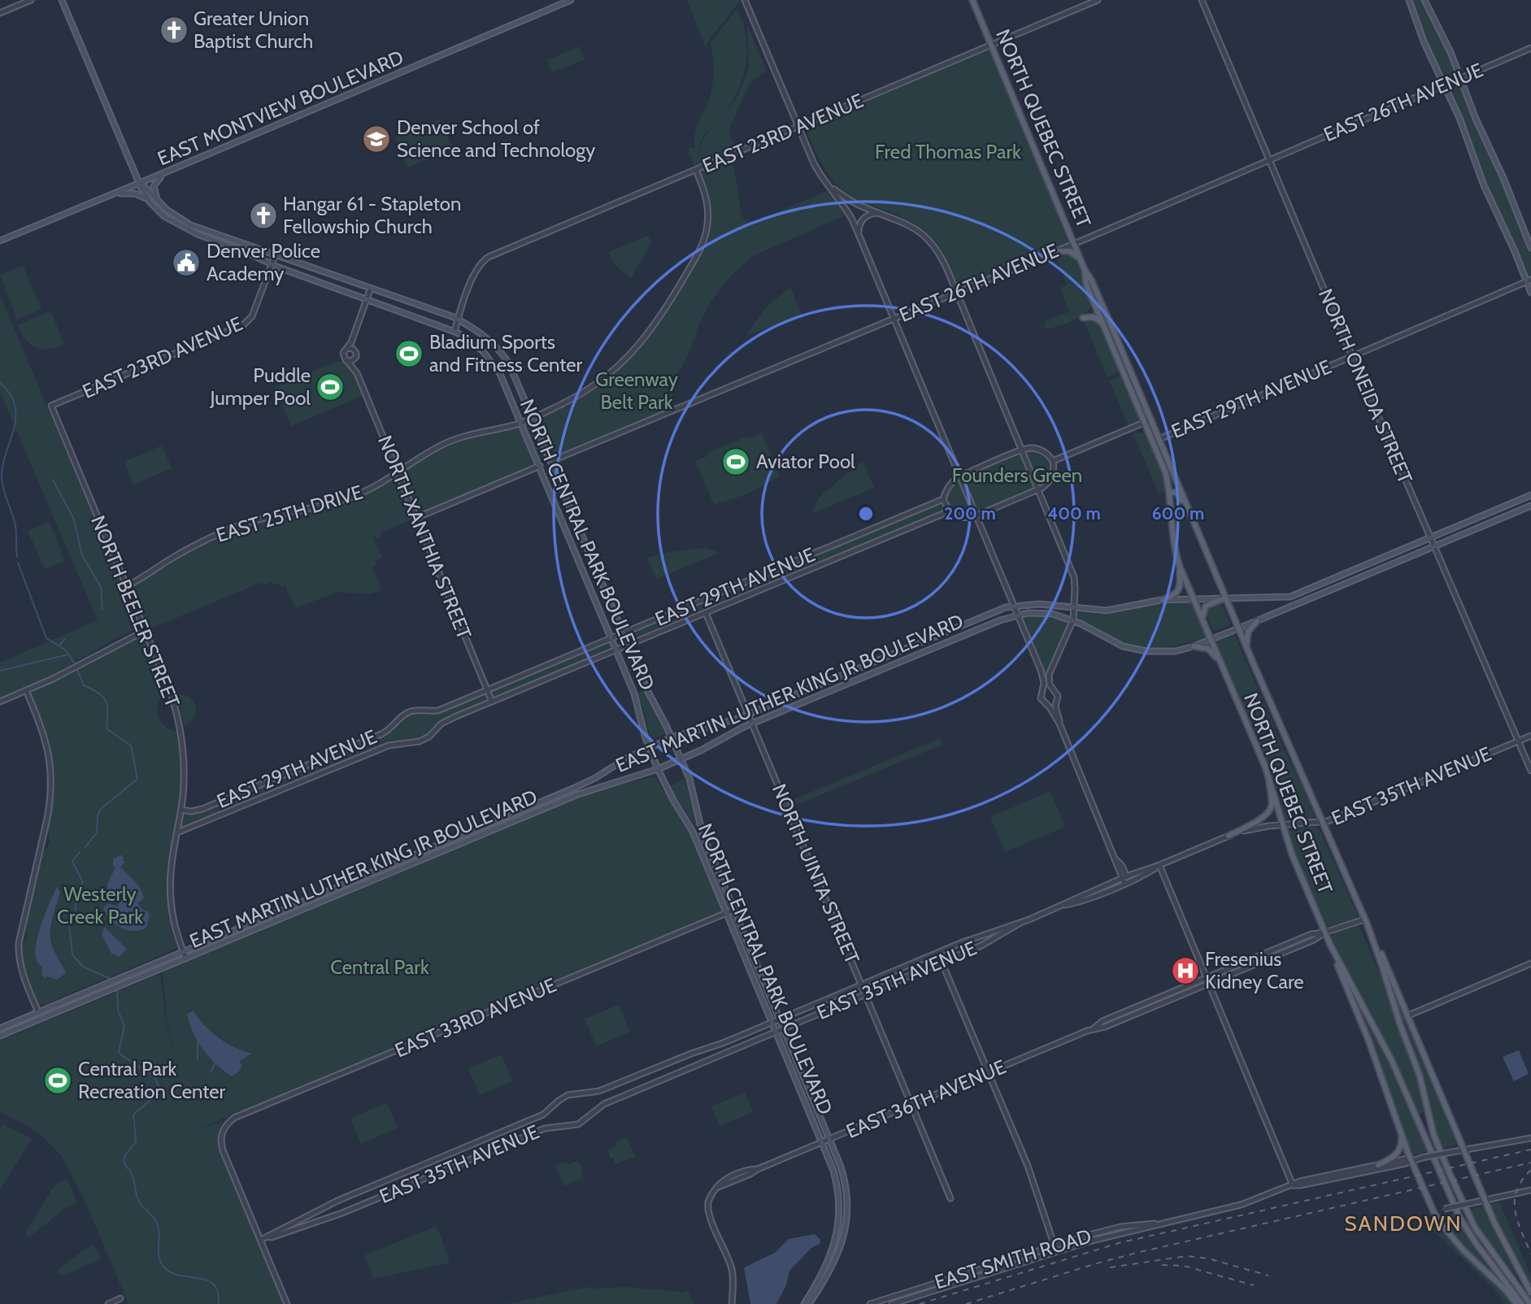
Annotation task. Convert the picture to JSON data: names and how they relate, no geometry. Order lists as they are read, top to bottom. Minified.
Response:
{"streets":{"main road":["EAST MONTVIEW BOULEVARD","NORTH QUEBEC STREET","NORTH CENTRAL PARK BOULEVARD","EAST MARTIN LUTHER KING JR BOULEVARD"],"street":["EAST 26TH AVENUE","EAST 23RD AVENUE","NORTH ONEIDA STREET","EAST 29TH AVENUE","EAST 25TH DRIVE","NORTH XANTHIA STREET","NORTH BEELER STREET","EAST 35TH AVENUE","NORTH UINTA STREET","EAST 33RD AVENUE","EAST 36TH AVENUE","EAST SMITH ROAD"]},"crossings":[["EAST 26TH AVENUE","NORTH QUEBEC STREET"],["EAST 26TH AVENUE","NORTH ONEIDA STREET"],["EAST 26TH AVENUE","NORTH CENTRAL PARK BOULEVARD"],["EAST MONTVIEW BOULEVARD","NORTH CENTRAL PARK BOULEVARD"],["NORTH QUEBEC STREET","EAST 23RD AVENUE"],["NORTH QUEBEC STREET","EAST 29TH AVENUE"],["NORTH QUEBEC STREET","EAST MARTIN LUTHER KING JR BOULEVARD"],["NORTH QUEBEC STREET","EAST 35TH AVENUE"],["NORTH QUEBEC STREET","EAST 36TH AVENUE"],["EAST 23RD AVENUE","EAST 25TH DRIVE"],["EAST 23RD AVENUE","NORTH CENTRAL PARK BOULEVARD"],["EAST 23RD AVENUE","NORTH BEELER STREET"],["NORTH ONEIDA STREET","EAST 29TH AVENUE"],["NORTH ONEIDA STREET","EAST MARTIN LUTHER KING JR BOULEVARD"],["NORTH ONEIDA STREET","EAST 35TH AVENUE"],["EAST 29TH AVENUE","NORTH XANTHIA STREET"],["EAST 29TH AVENUE","NORTH CENTRAL PARK BOULEVARD"],["EAST 29TH AVENUE","NORTH BEELER STREET"],["EAST 29TH AVENUE","NORTH UINTA STREET"],["EAST 25TH DRIVE","NORTH XANTHIA STREET"],["EAST 25TH DRIVE","NORTH CENTRAL PARK BOULEVARD"],["EAST 25TH DRIVE","NORTH BEELER STREET"],["NORTH CENTRAL PARK BOULEVARD","EAST MARTIN LUTHER KING JR BOULEVARD"],["NORTH CENTRAL PARK BOULEVARD","EAST 35TH AVENUE"],["NORTH CENTRAL PARK BOULEVARD","EAST 33RD AVENUE"],["NORTH CENTRAL PARK BOULEVARD","EAST 36TH AVENUE"],["NORTH BEELER STREET","EAST MARTIN LUTHER KING JR BOULEVARD"],["EAST MARTIN LUTHER KING JR BOULEVARD","NORTH UINTA STREET"],["EAST 35TH AVENUE","NORTH UINTA STREET"],["EAST 35TH AVENUE","EAST 33RD AVENUE"],["NORTH UINTA STREET","EAST 36TH AVENUE"]],"districts":["SANDOWN"],"parks":["Fred Thomas Park","Greenway Belt Park","Founders Green","Westerly Creek Park","Central Park"],"places":{"church":["Greater Union Baptist Church","Hangar 61 - Stapleton Fellowship Church"],"school or university":["Denver School of Science and Technology"],"public building":["Denver Police Academy"],"sports":["Bladium Sports and Fitness Center","Puddle Jumper Pool","Aviator Pool","Central Park Recreation Center"],"hospital":["Fresenius Kidney Care"]},"rings":["200 m","400 m","600 m"]}
